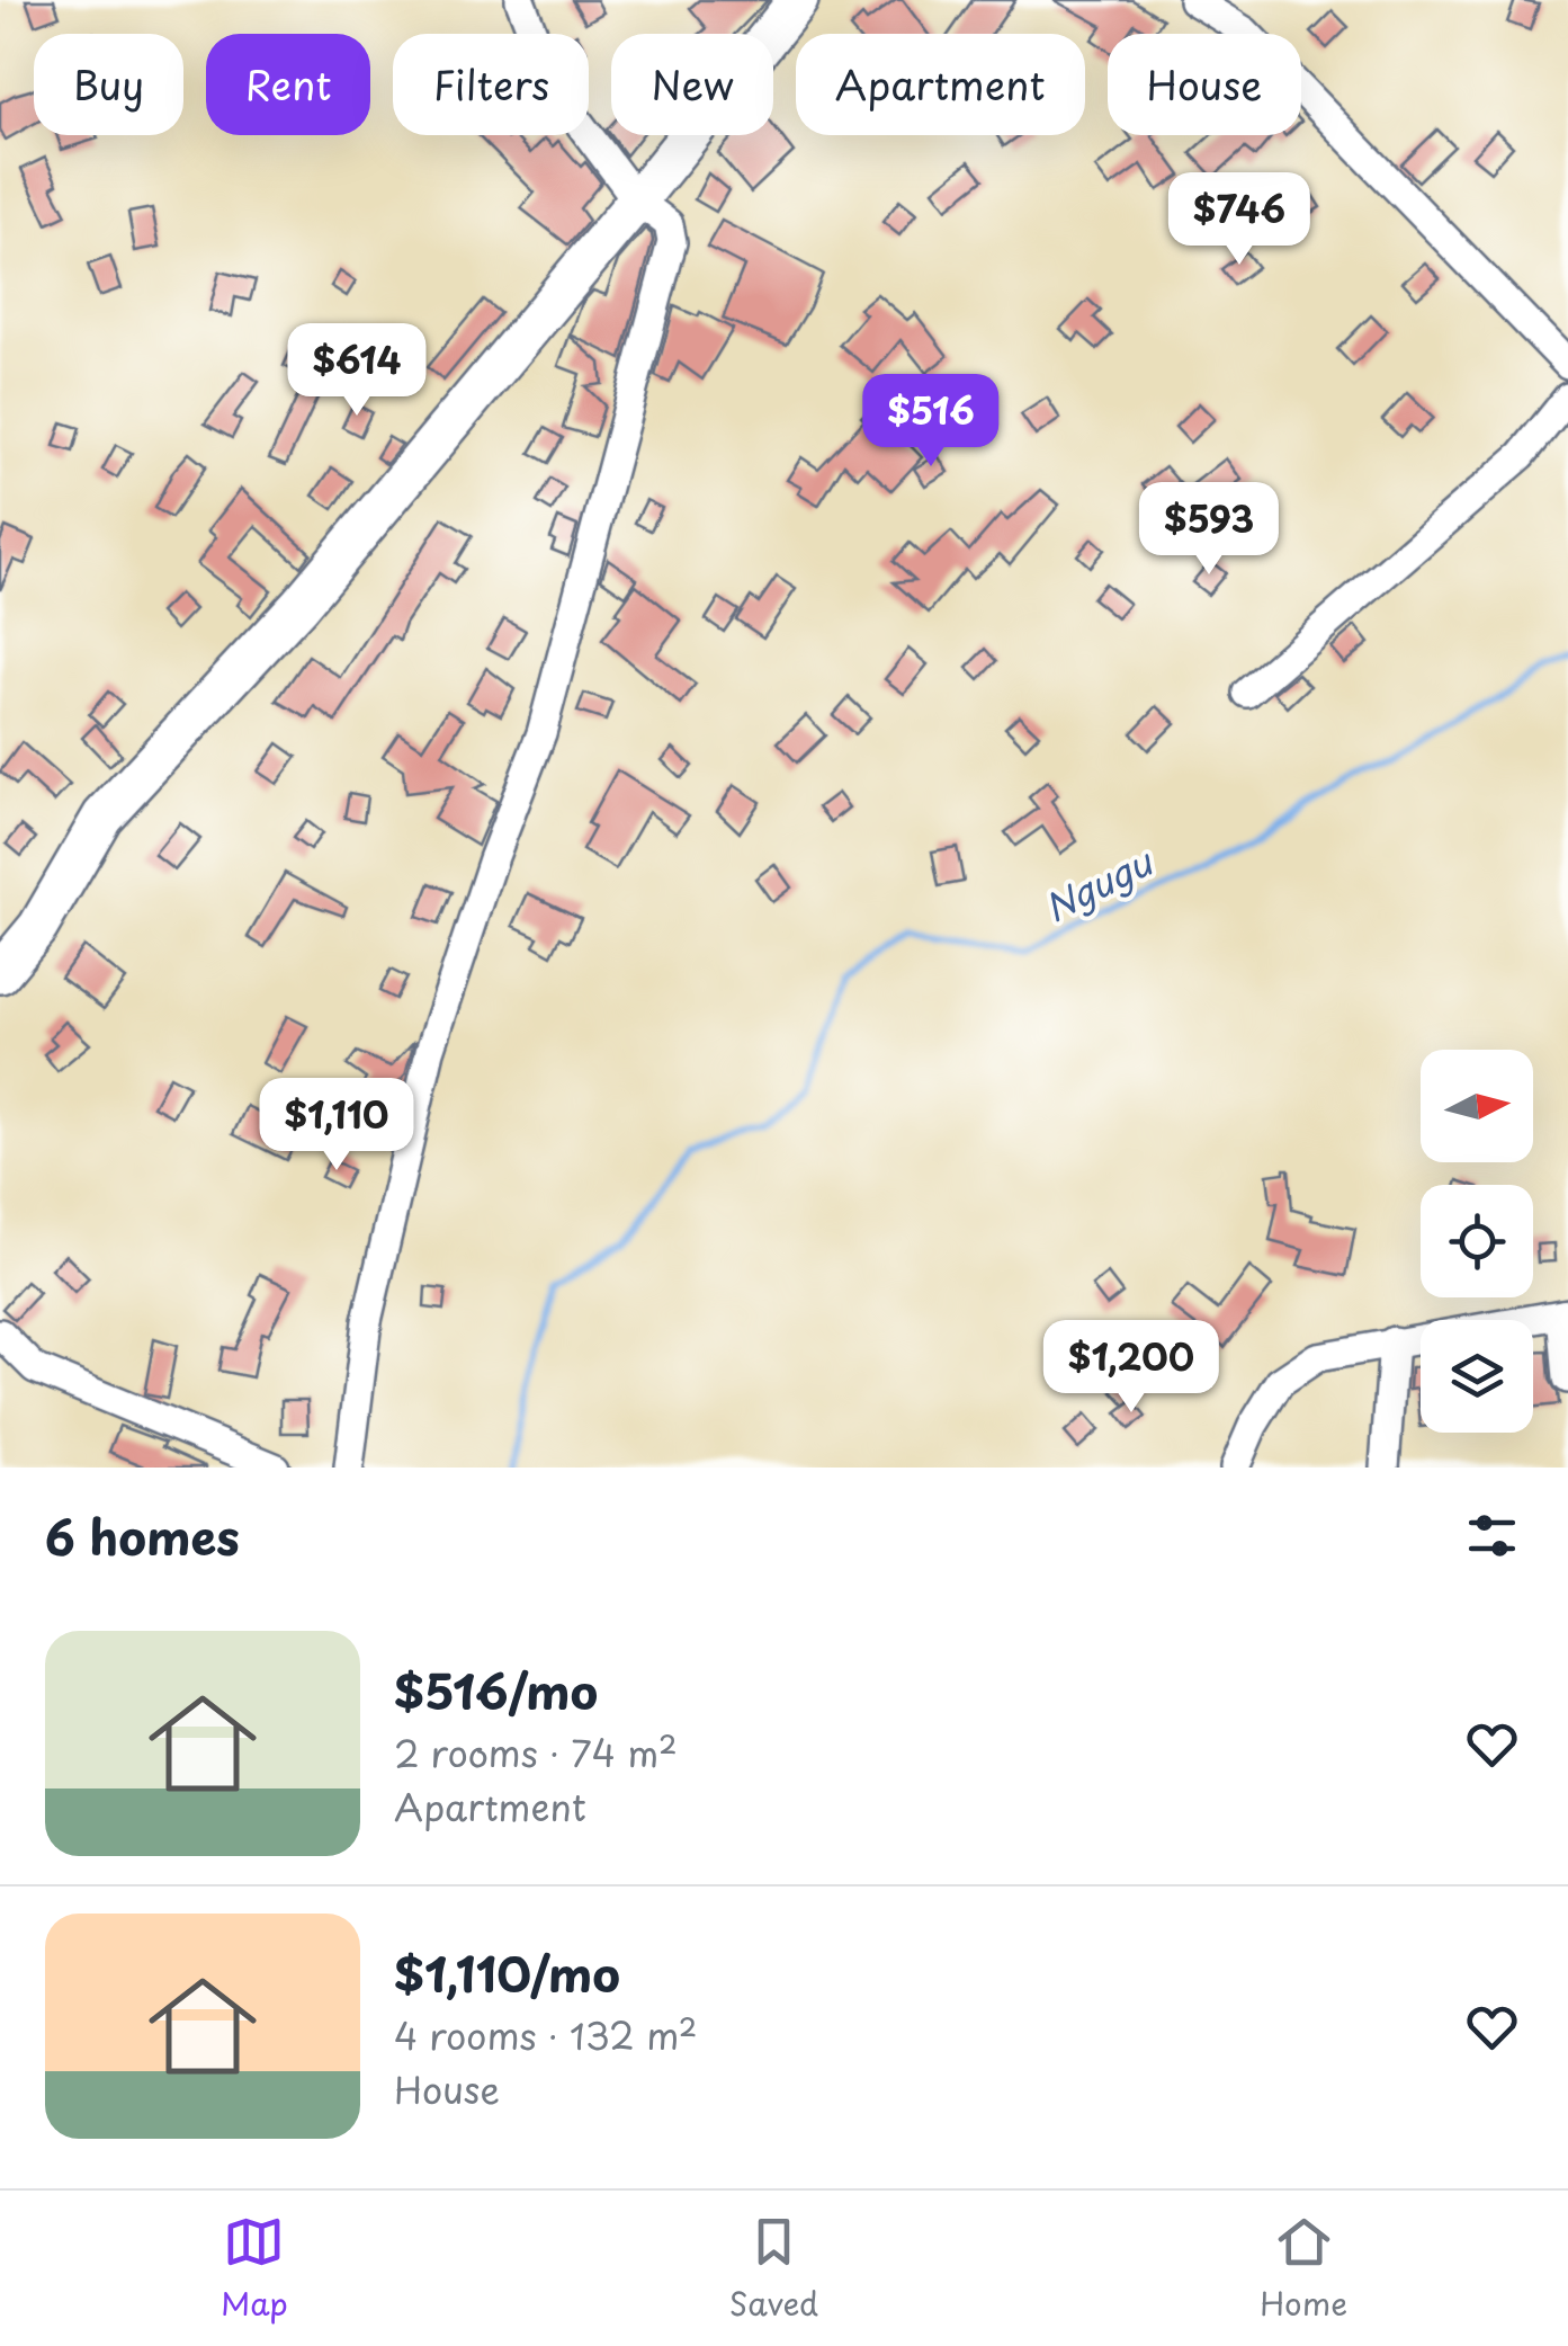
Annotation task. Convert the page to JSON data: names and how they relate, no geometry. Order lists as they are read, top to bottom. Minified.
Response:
{"water":["Ngugu"],"north":"right","page":{"chip":["Buy","Rent","Filters","New","Apartment","House"],"price":["$746","$614","$516","$593","$1,110","$1,200"],"heading":"6 homes","list":[{"name":"$516/mo","note":"2 rooms · 74 m² · Apartment"},{"name":"$1,110/mo","note":"4 rooms · 132 m² · House"}],"tabs":["Map","Saved","Home"]}}
